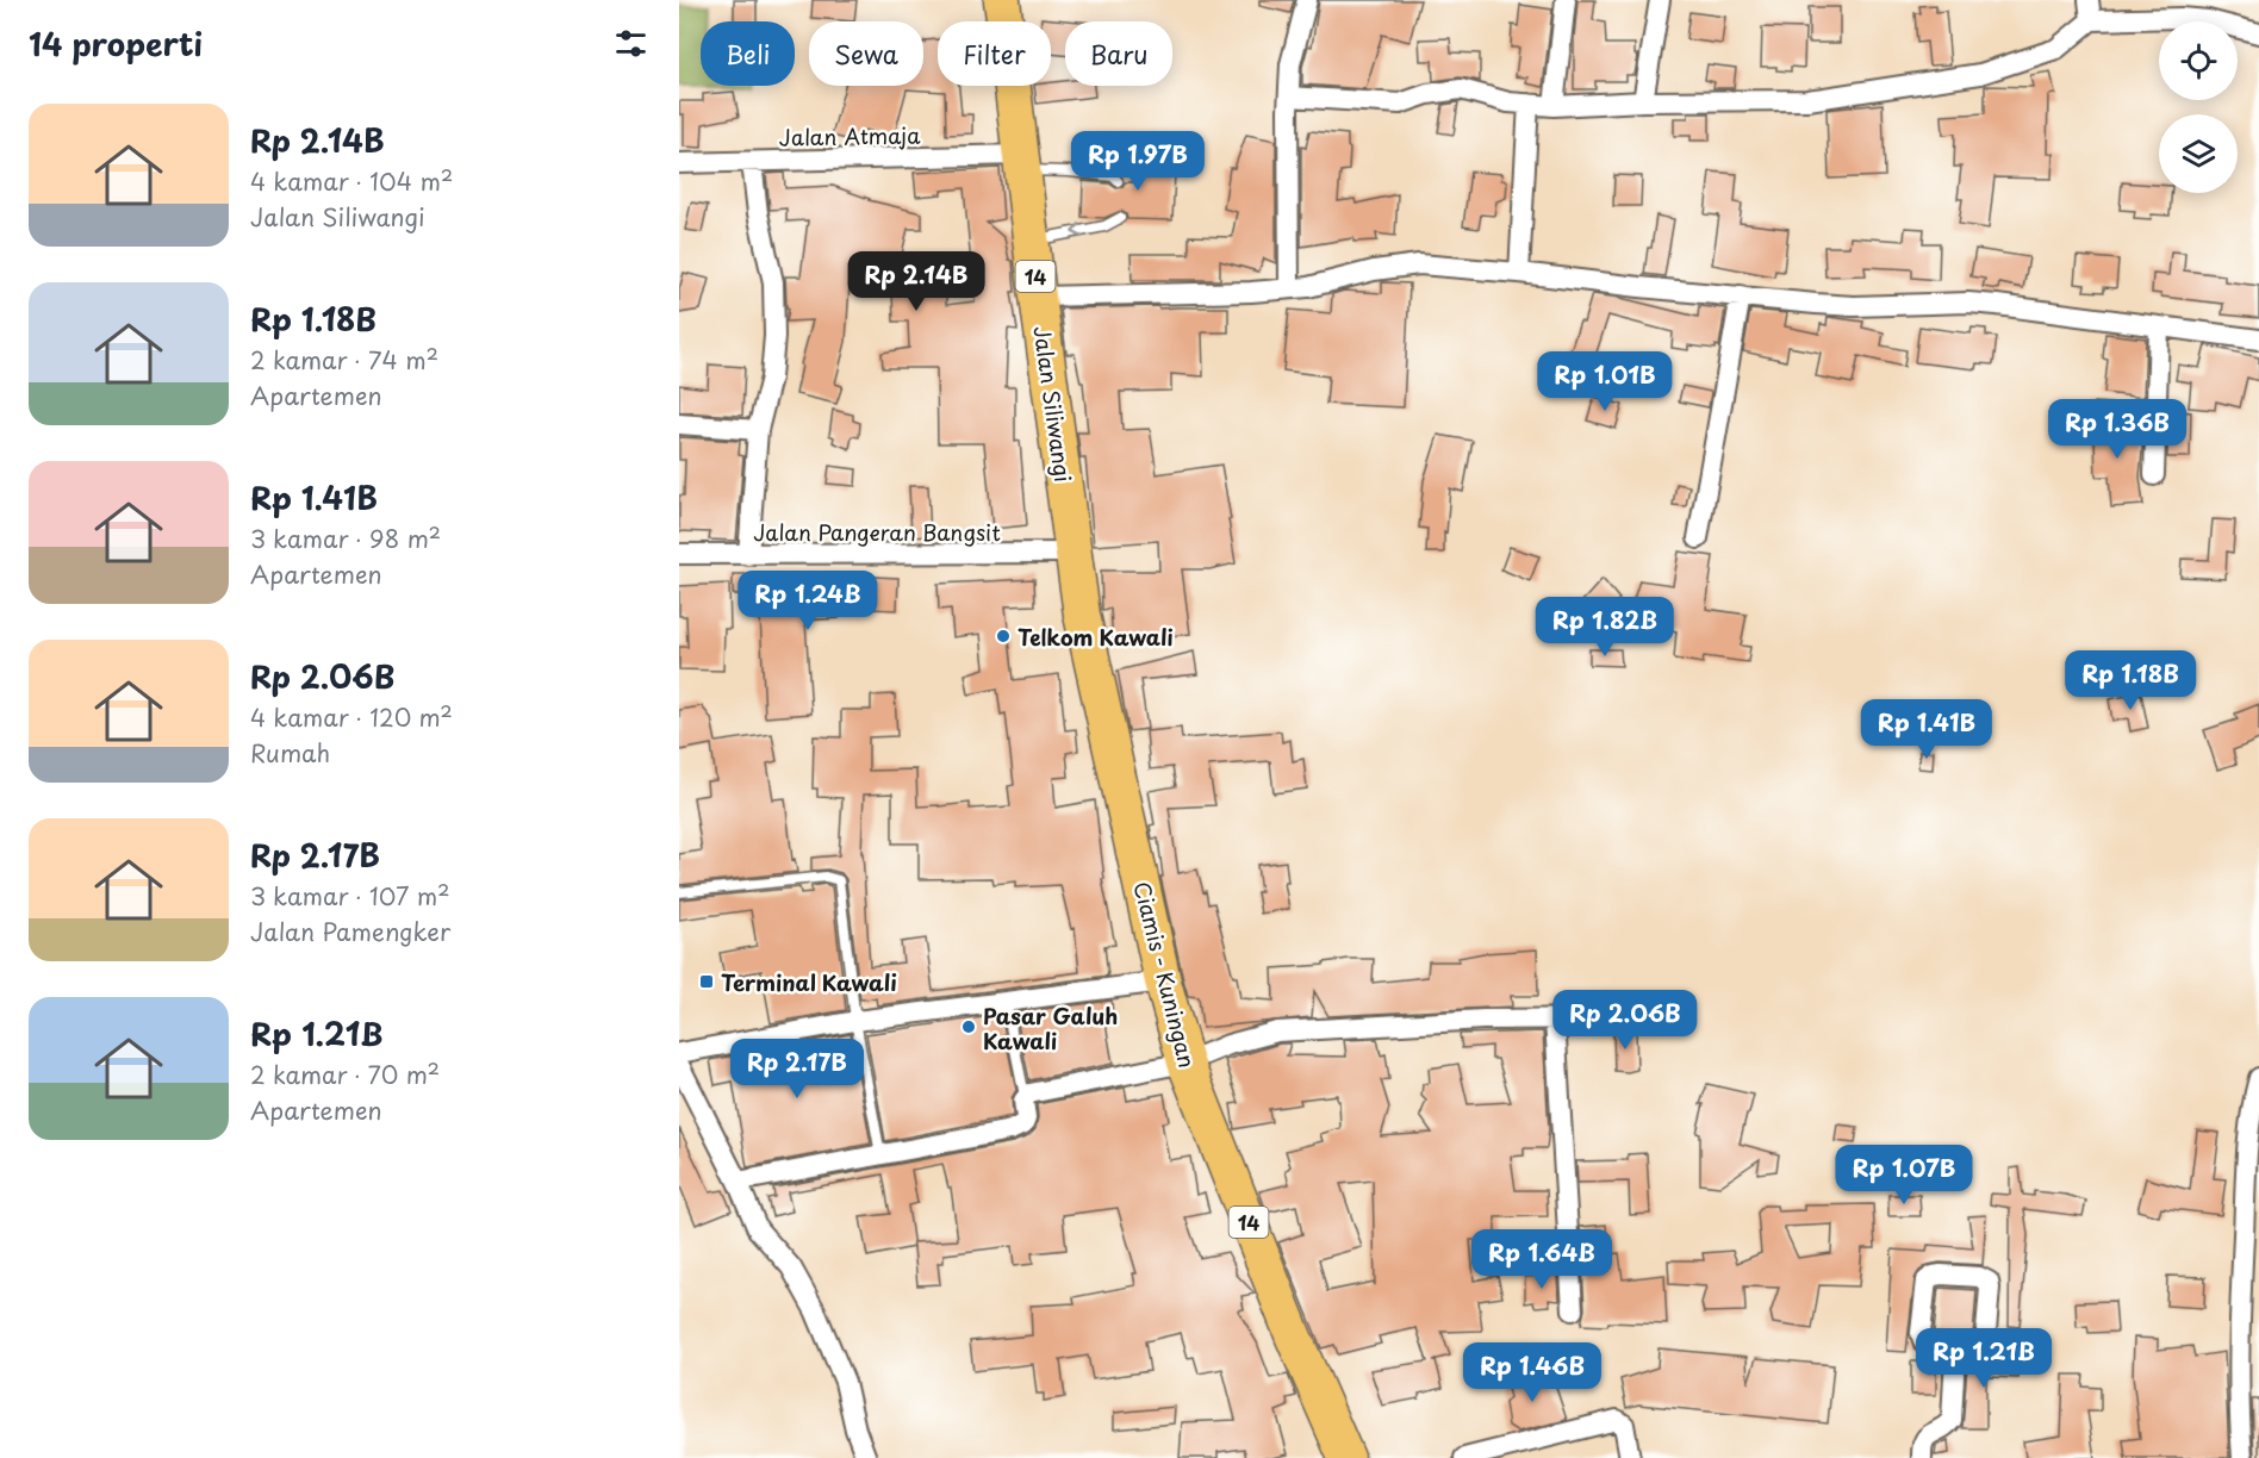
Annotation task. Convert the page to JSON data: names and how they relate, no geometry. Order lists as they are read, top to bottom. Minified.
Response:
{"streets":{"highway":["14","Jalan Siliwangi","Ciamis - Kuningan"],"street":["Jalan Atmaja","Jalan Pangeran Bangsit"]},"crossings":[["Jalan Atmaja","Jalan Siliwangi"],["Jalan Siliwangi","Jalan Pangeran Bangsit"],["Jalan Siliwangi","Ciamis - Kuningan"],["Jalan Pangeran Bangsit","Ciamis - Kuningan"]],"places":{"other":["Telkom Kawali","Pasar Galuh Kawali"],"transit":["Terminal Kawali"]},"page":{"heading":"14 properti","chip":["Beli","Sewa","Filter","Baru"],"list":[{"name":"Rp 2.14B","note":"4 kamar · 104 m² · Jalan Siliwangi"},{"name":"Rp 1.18B","note":"2 kamar · 74 m² · Apartemen"},{"name":"Rp 1.41B","note":"3 kamar · 98 m² · Apartemen"},{"name":"Rp 2.06B","note":"4 kamar · 120 m² · Rumah"},{"name":"Rp 2.17B","note":"3 kamar · 107 m² · Jalan Pamengker"},{"name":"Rp 1.21B","note":"2 kamar · 70 m² · Apartemen"}],"price":["Rp 1.97B","Rp 2.14B","Rp 1.01B","Rp 1.36B","Rp 1.24B","Rp 1.82B","Rp 1.18B","Rp 1.41B","Rp 2.06B","Rp 2.17B","Rp 1.07B","Rp 1.64B","Rp 1.21B","Rp 1.46B"]}}
